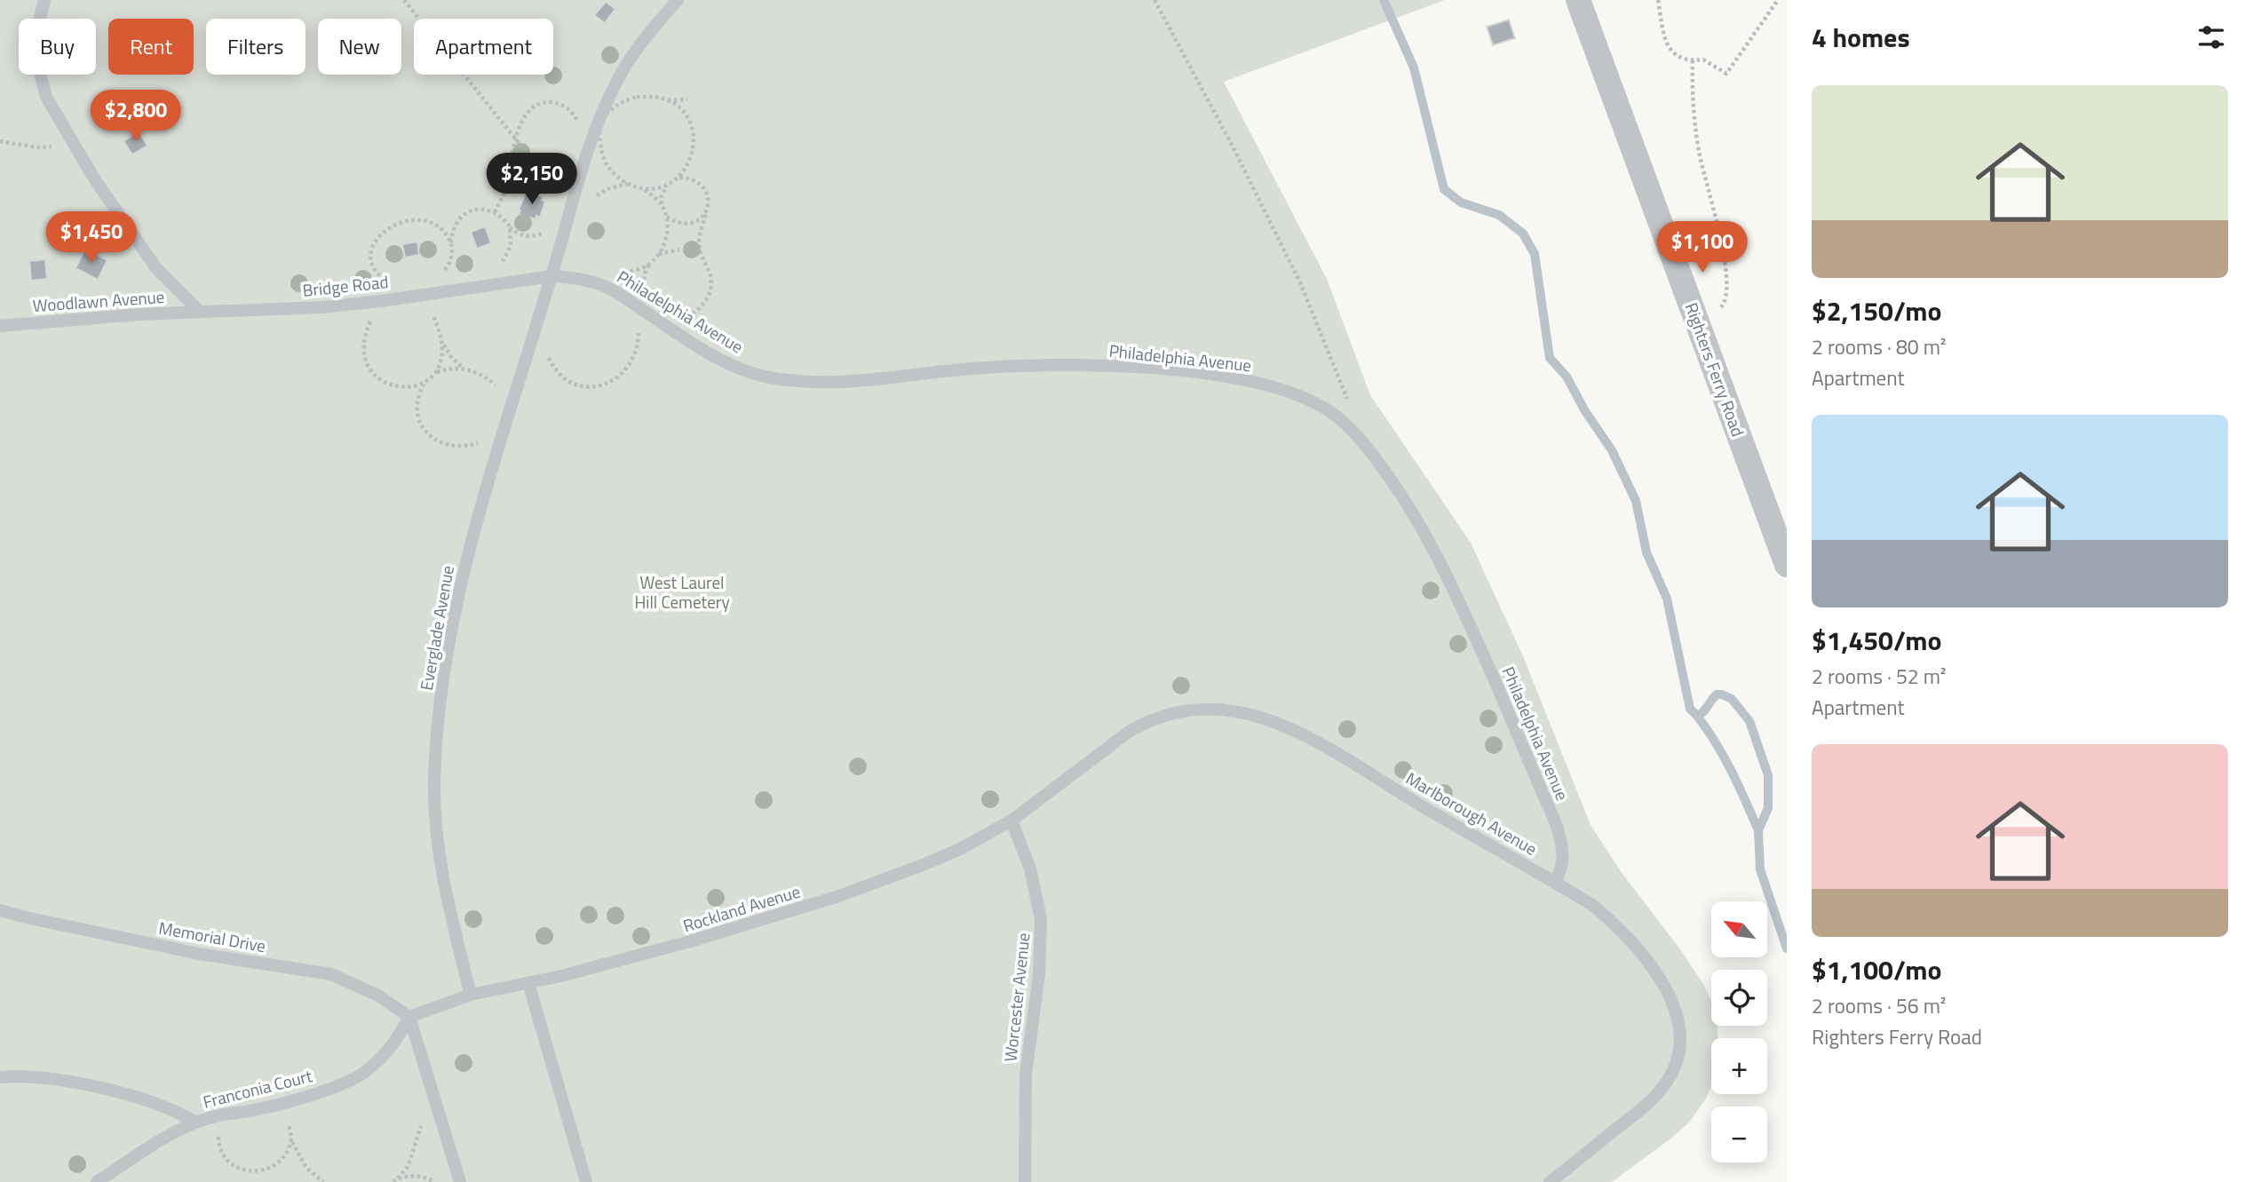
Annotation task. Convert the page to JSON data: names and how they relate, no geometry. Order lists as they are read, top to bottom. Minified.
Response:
{"streets":{"street":["Righters Ferry Road"],"lane":["Bridge Road","Woodlawn Avenue","Philadelphia Avenue","Everglade Avenue","Marlborough Avenue","Rockland Avenue","Memorial Drive","Worcester Avenue","Franconia Court"]},"crossings":[["Bridge Road","Woodlawn Avenue"],["Bridge Road","Philadelphia Avenue"],["Bridge Road","Everglade Avenue"],["Philadelphia Avenue","Everglade Avenue"],["Philadelphia Avenue","Marlborough Avenue"],["Everglade Avenue","Rockland Avenue"],["Marlborough Avenue","Rockland Avenue"],["Marlborough Avenue","Worcester Avenue"],["Rockland Avenue","Worcester Avenue"],["Memorial Drive","Franconia Court"]],"parks":["West Laurel Hill Cemetery"],"north":"top left","page":{"heading":"4 homes","chip":["Buy","Rent","Filters","New","Apartment"],"list":[{"name":"$2,150/mo","note":"2 rooms · 80 m² · Apartment"},{"name":"$1,450/mo","note":"2 rooms · 52 m² · Apartment"},{"name":"$1,100/mo","note":"2 rooms · 56 m² · Righters Ferry Road"}],"price":["$2,800","$2,150","$1,450","$1,100"],"map_buttons":["+","−"]}}
